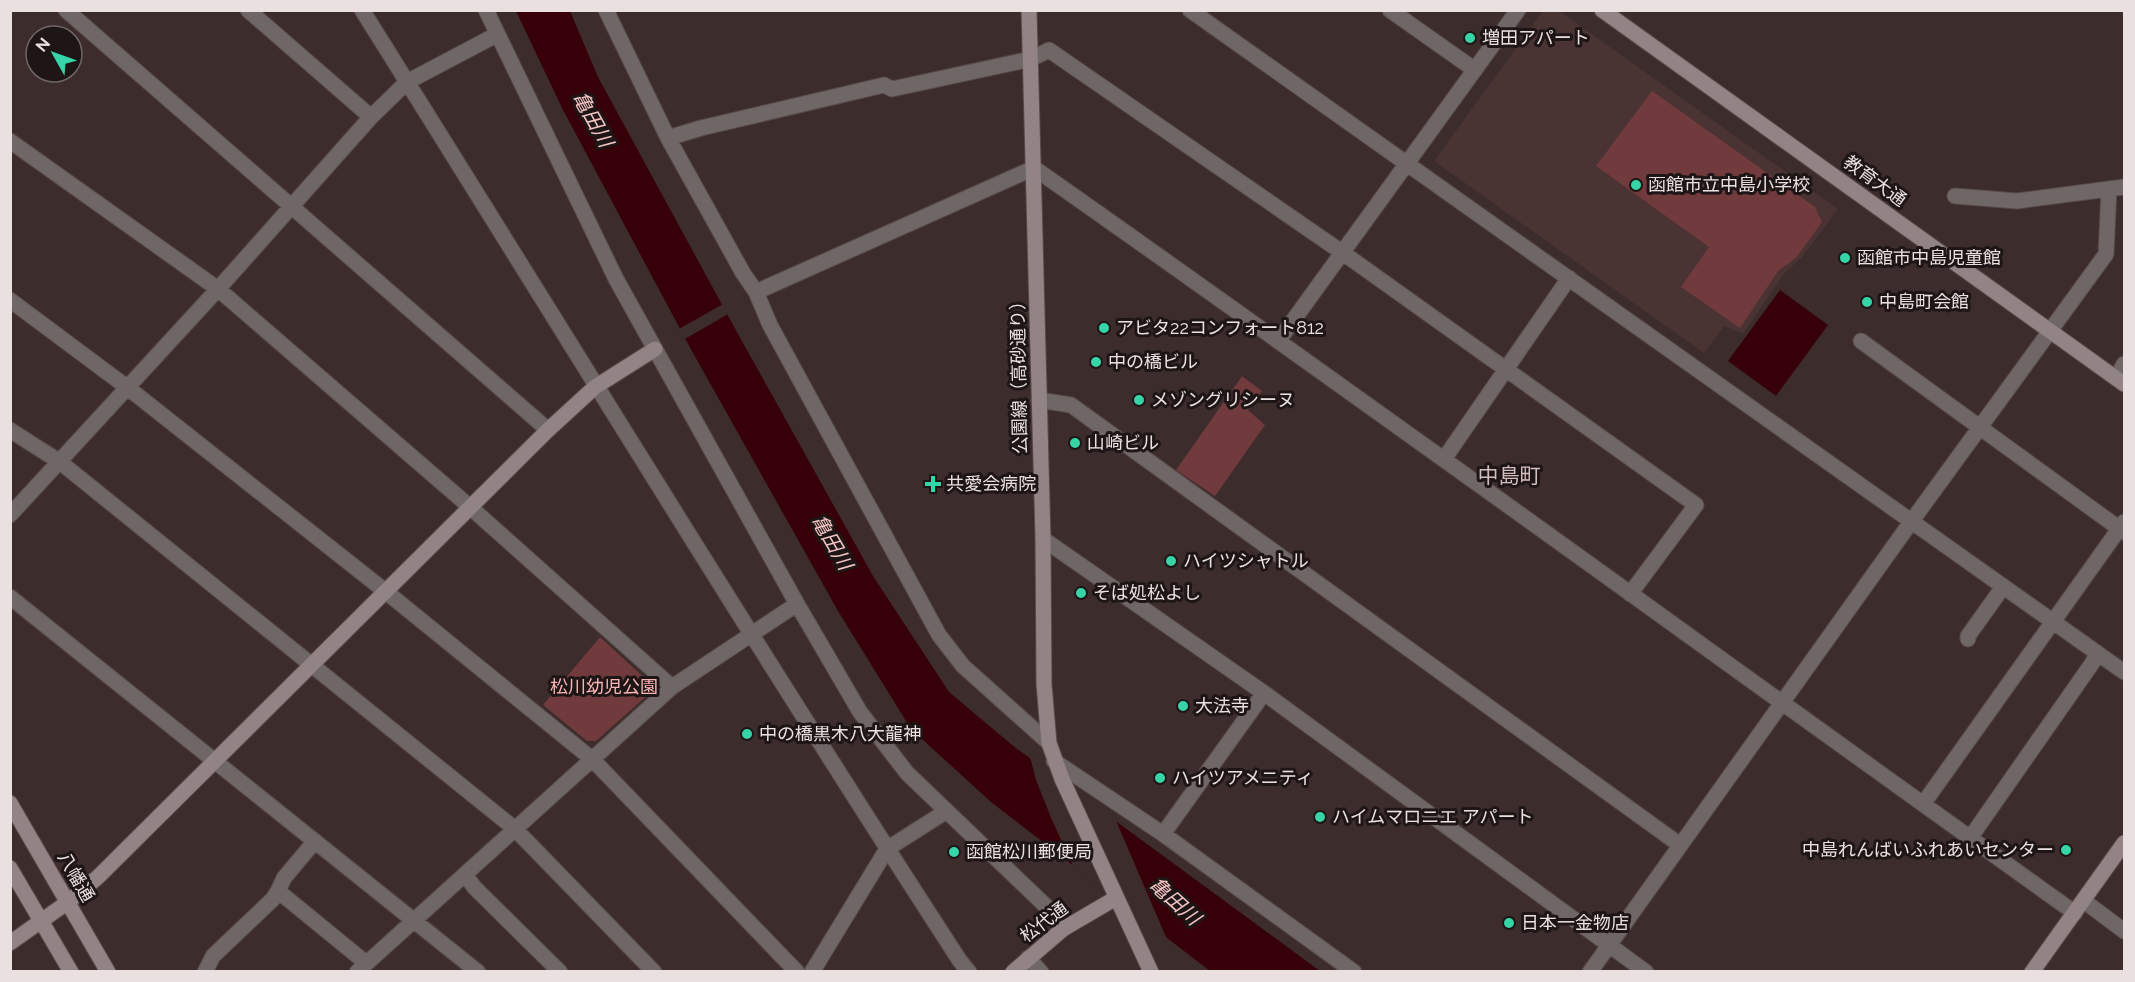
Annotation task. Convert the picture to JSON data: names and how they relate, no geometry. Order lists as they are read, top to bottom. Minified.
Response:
{"streets":{"street":["教育大通","公園線（高砂通り）","八幡通","松代通"]},"crossings":[["公園線（高砂通り）","松代通"]],"districts":["中島町"],"water":["亀田川"],"parks":["松川幼児公園"],"places":{"other":["増田アパート","函館市立中島小学校","函館市中島児童館","中島町会館","アビタ22コンフォート812","中の橋ビル","メゾングリシーヌ","山崎ビル","ハイツシャトル","そば処松よし","大法寺","中の橋黒木八大龍神","ハイツアメニティ","ハイムマロニエ アパート","中島れんばいふれあいセンター","函館松川郵便局","日本一金物店"],"health":["共愛会病院"]},"north":"top left"}
